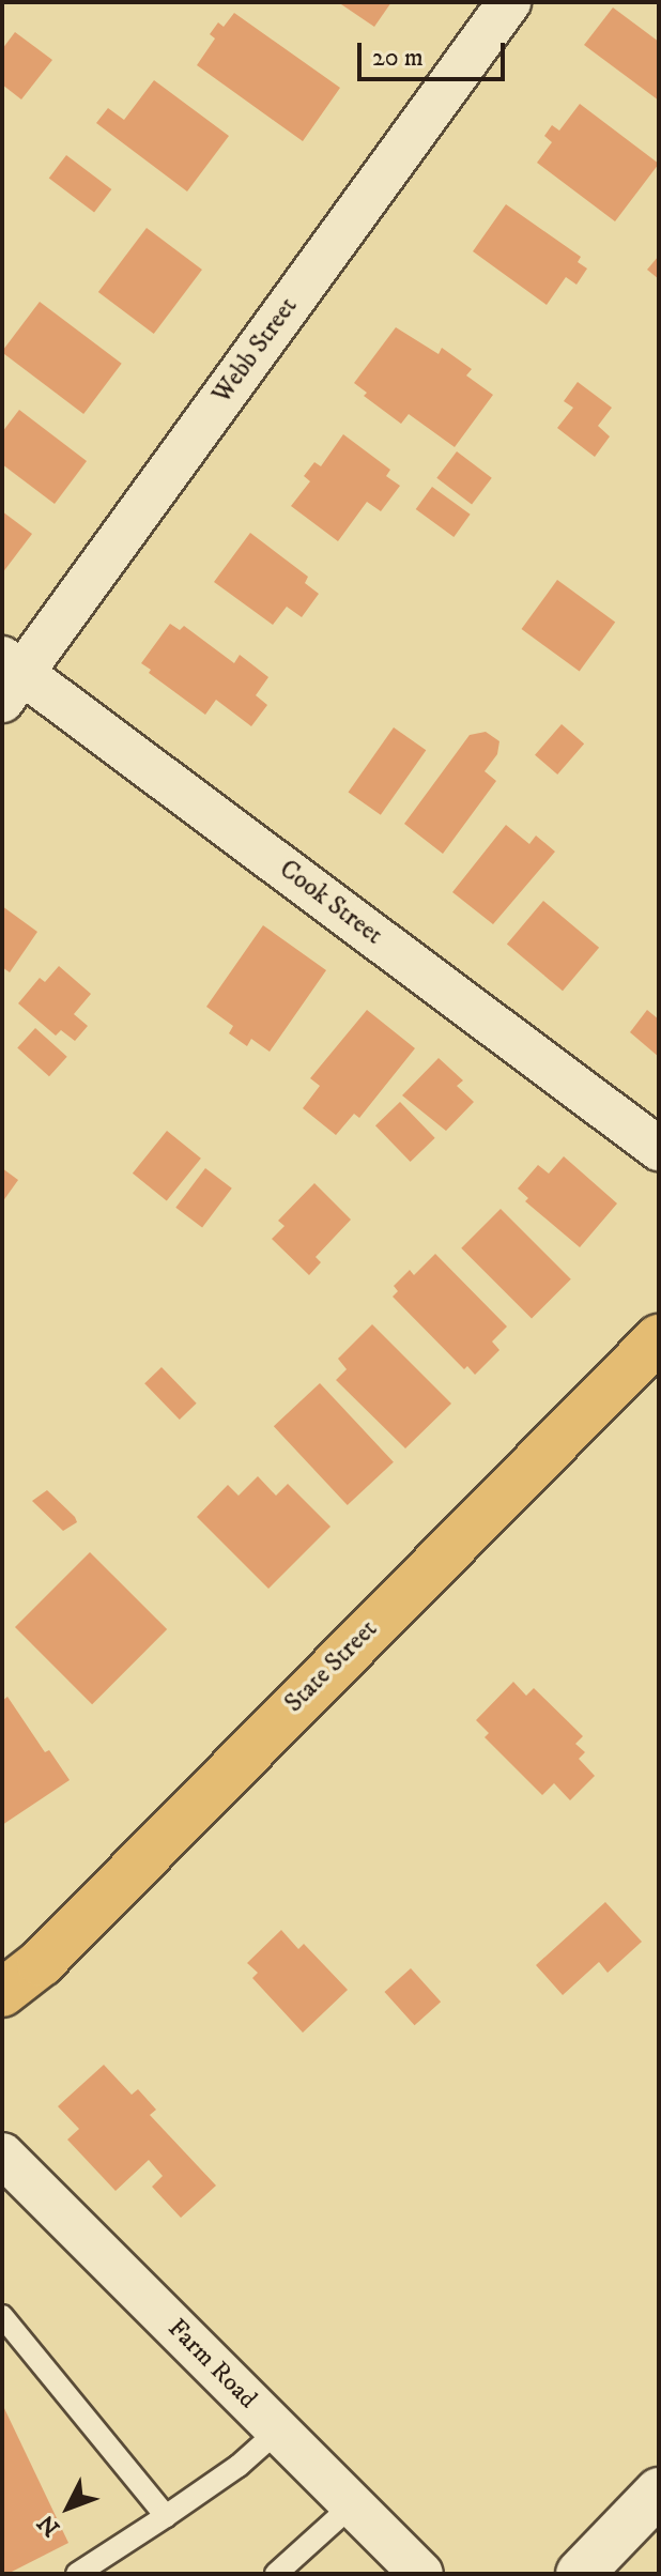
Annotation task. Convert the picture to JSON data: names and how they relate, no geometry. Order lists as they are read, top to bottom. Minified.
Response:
{"streets":{"main road":["State Street"],"street":["Webb Street","Cook Street","Farm Road"]},"crossings":[["Webb Street","Cook Street"]],"scale_bar":"20 m","north":"bottom left"}
